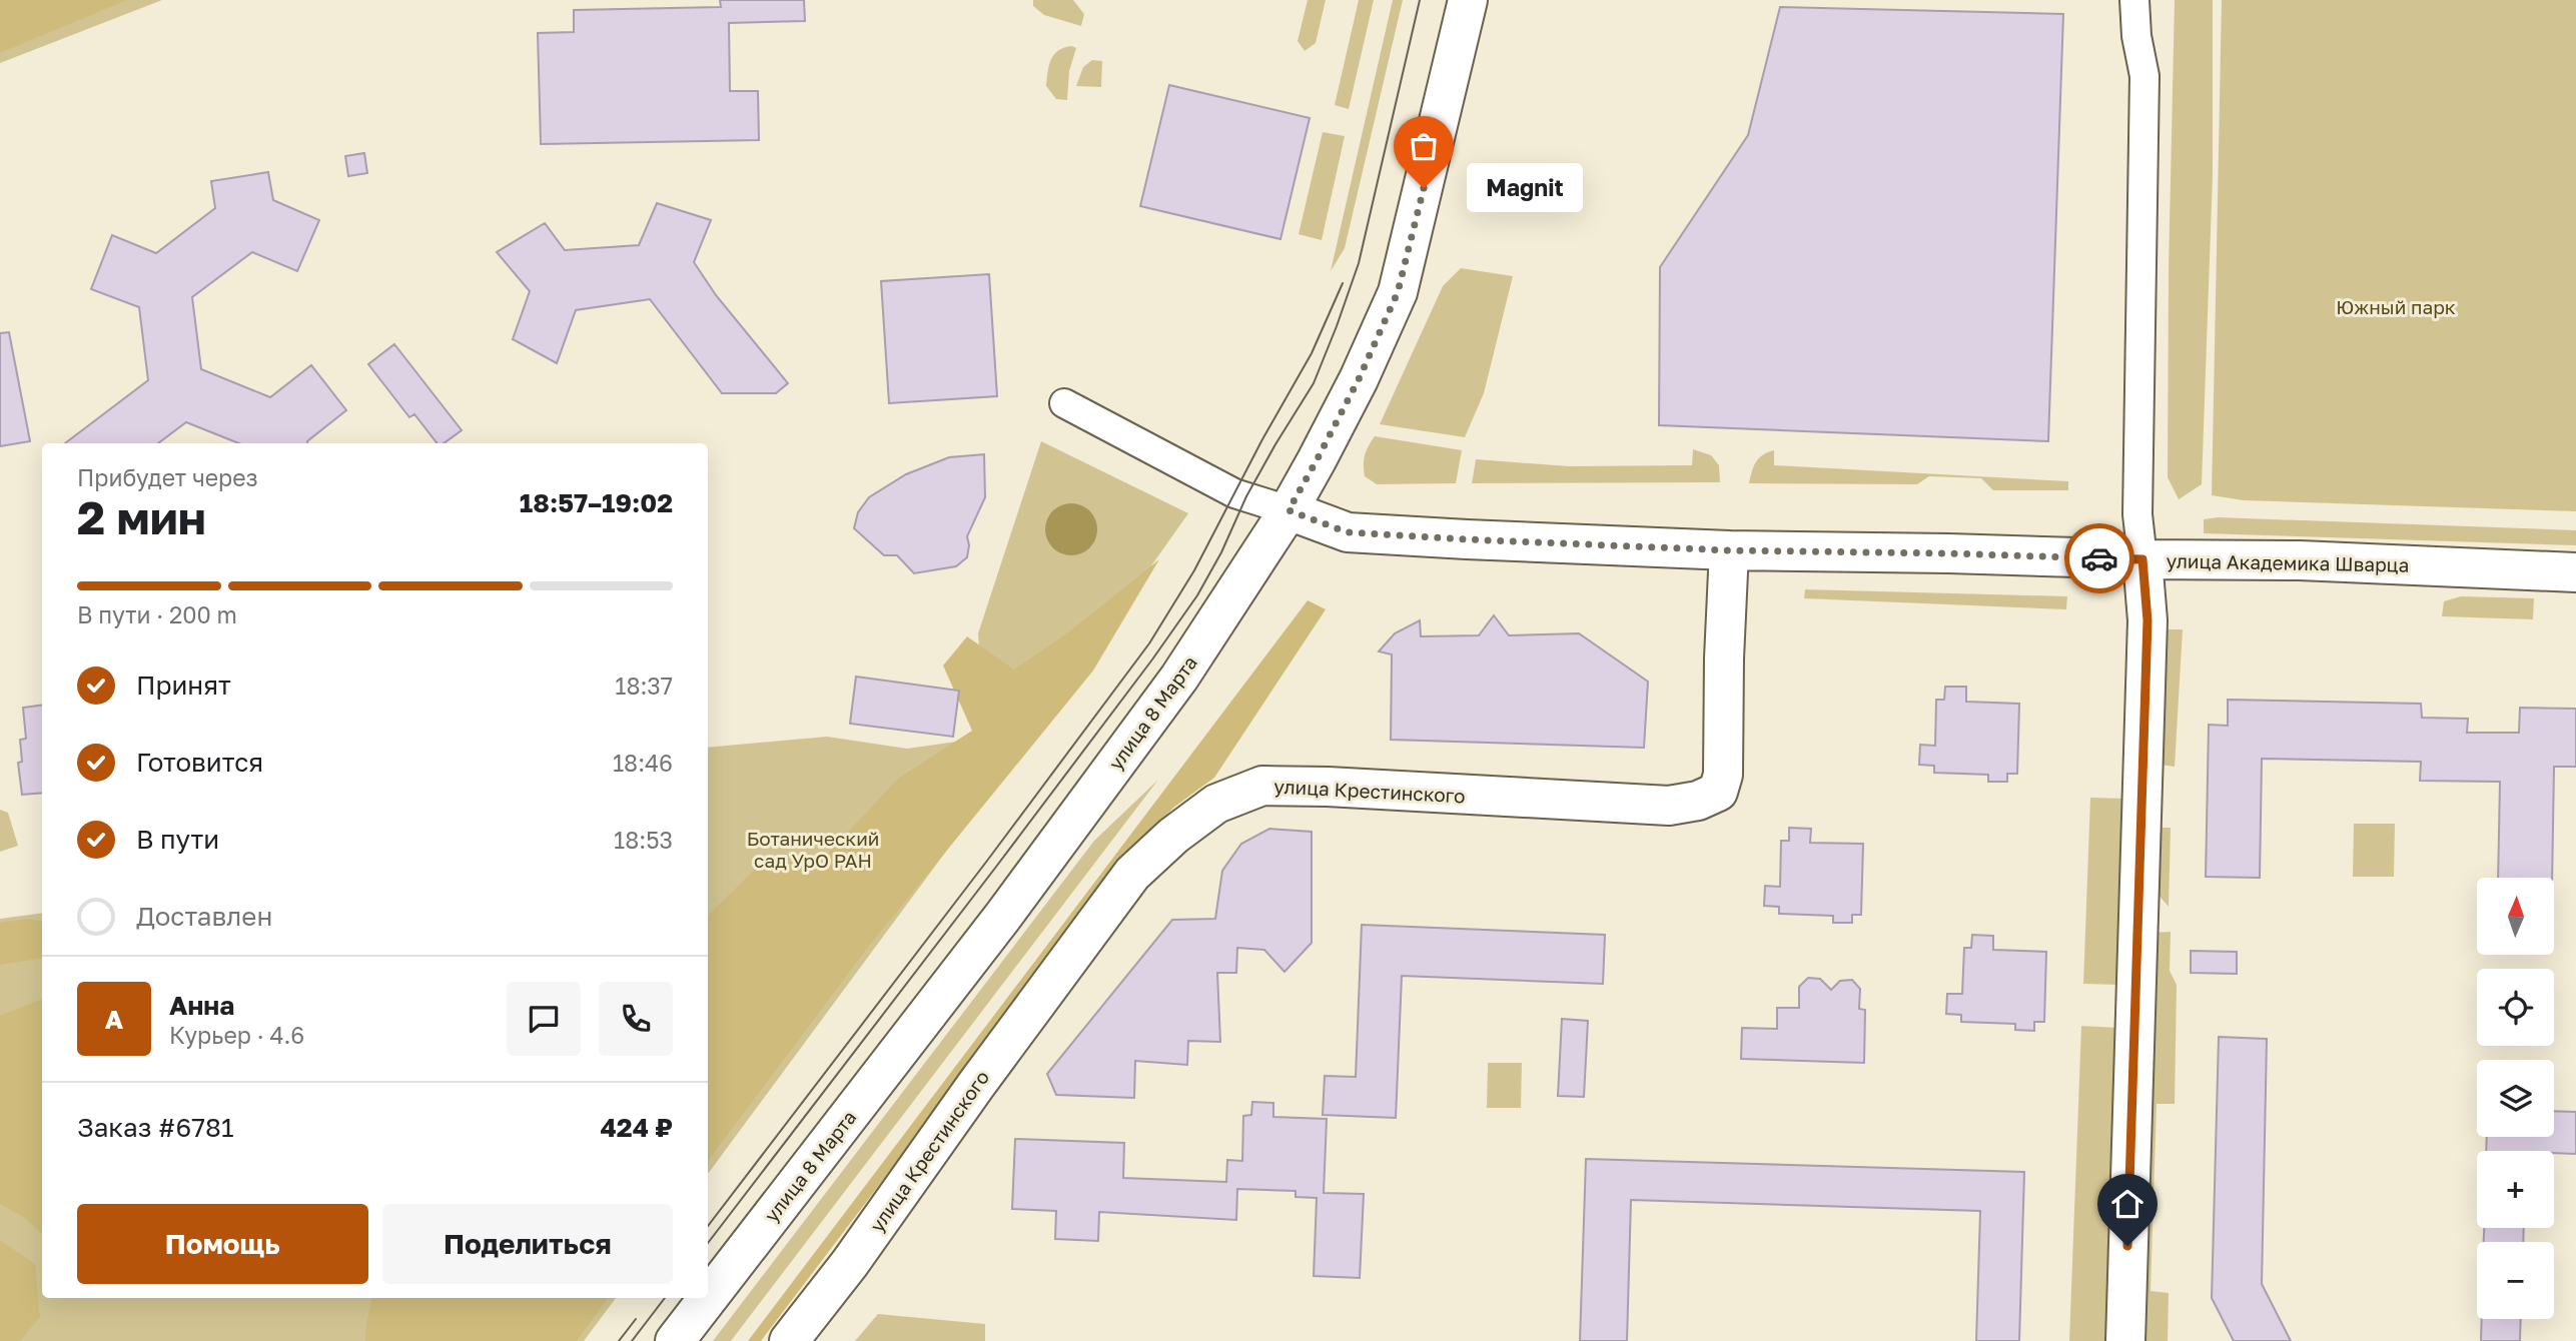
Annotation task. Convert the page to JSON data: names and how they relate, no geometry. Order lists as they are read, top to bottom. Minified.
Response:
{"streets":{"street":["улица Академика Шварца","улица 8 Марта","улица Крестинского"]},"crossings":[["улица Академика Шварца","улица 8 Марта"],["улица Академика Шварца","улица Крестинского"]],"parks":["Южный парк","Ботанический сад УрО РАН"],"places":["Magnit"],"north":"top","page":{"bubble":"Magnit","heading":["2 мин","Прибудет через","18:57–19:02"],"panel":["Анна","Курьер · 4.6","Заказ #6781","424 ₽"],"bar":"В пути · 200 m","list":[["Принят","18:37"],["Готовится","18:46"],["В пути","18:53"],"Доставлен"],"map_buttons":["+","−"],"round":"А","buttons":["Помощь","Поделиться"]}}
